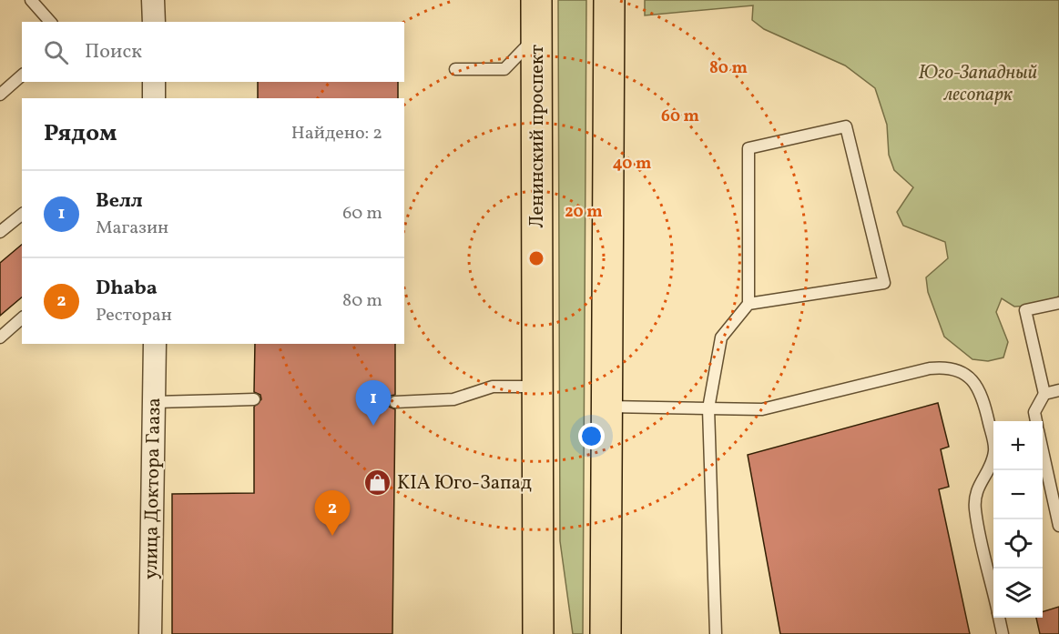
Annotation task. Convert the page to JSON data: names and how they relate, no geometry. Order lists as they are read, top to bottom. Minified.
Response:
{"streets":{"main road":["Ленинский проспект"],"street":["улица Доктора Гааза"]},"parks":["Юго-Западный лесопарк"],"places":{"shop":["KIA Юго-Запад"]},"page":{"search":"Поиск","heading":["Рядом","Найдено: 2"],"list":[{"mark":"1","name":"Велл","note":"Магазин","value":"60 m"},{"mark":"2","name":"Dhaba","note":"Ресторан","value":"80 m"}],"pins":["1","2"],"map_buttons":["+","−"]},"rings":["80 m","60 m","40 m","20 m"]}
